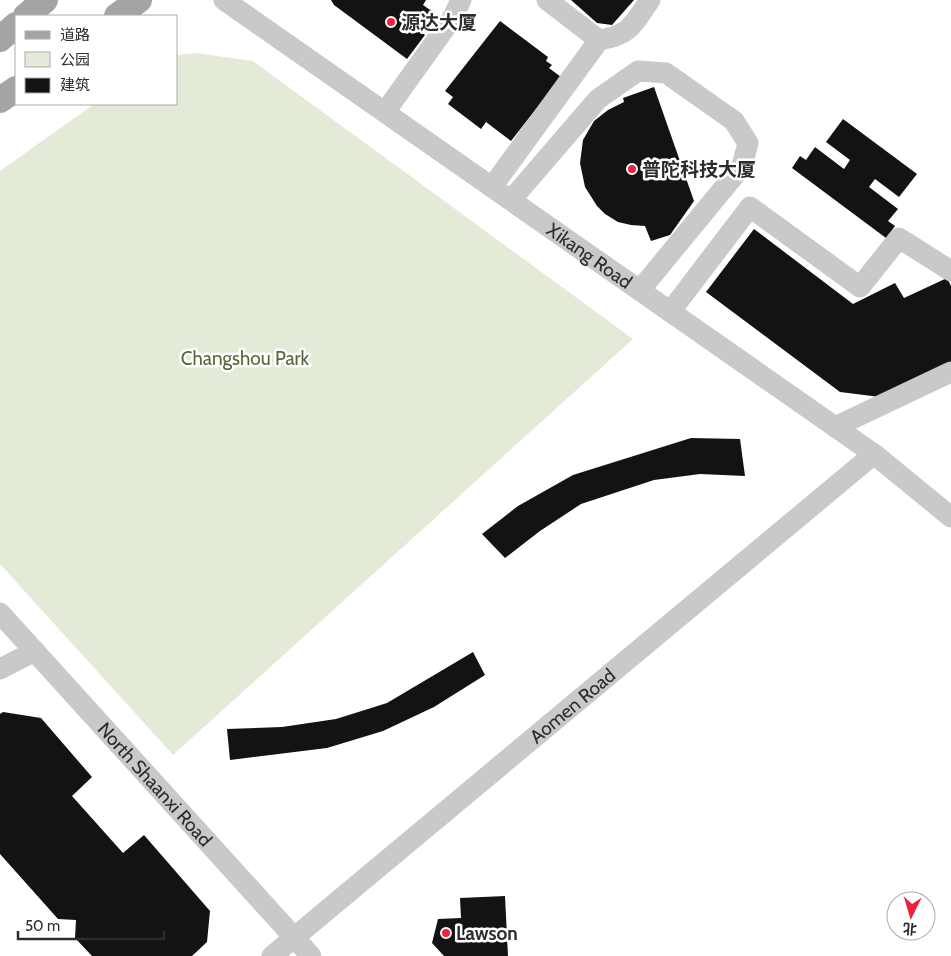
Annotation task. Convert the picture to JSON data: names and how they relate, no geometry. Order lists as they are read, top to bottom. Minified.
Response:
{"streets":{"street":["Xikang Road","Aomen Road","North Shaanxi Road"]},"crossings":[["Xikang Road","Aomen Road"],["Aomen Road","North Shaanxi Road"]],"parks":["Changshou Park"],"places":["源达大厦","普陀科技大厦","Lawson"],"legend":["道路","公园","建筑"],"scale_bar":"50 m","north":"bottom"}
